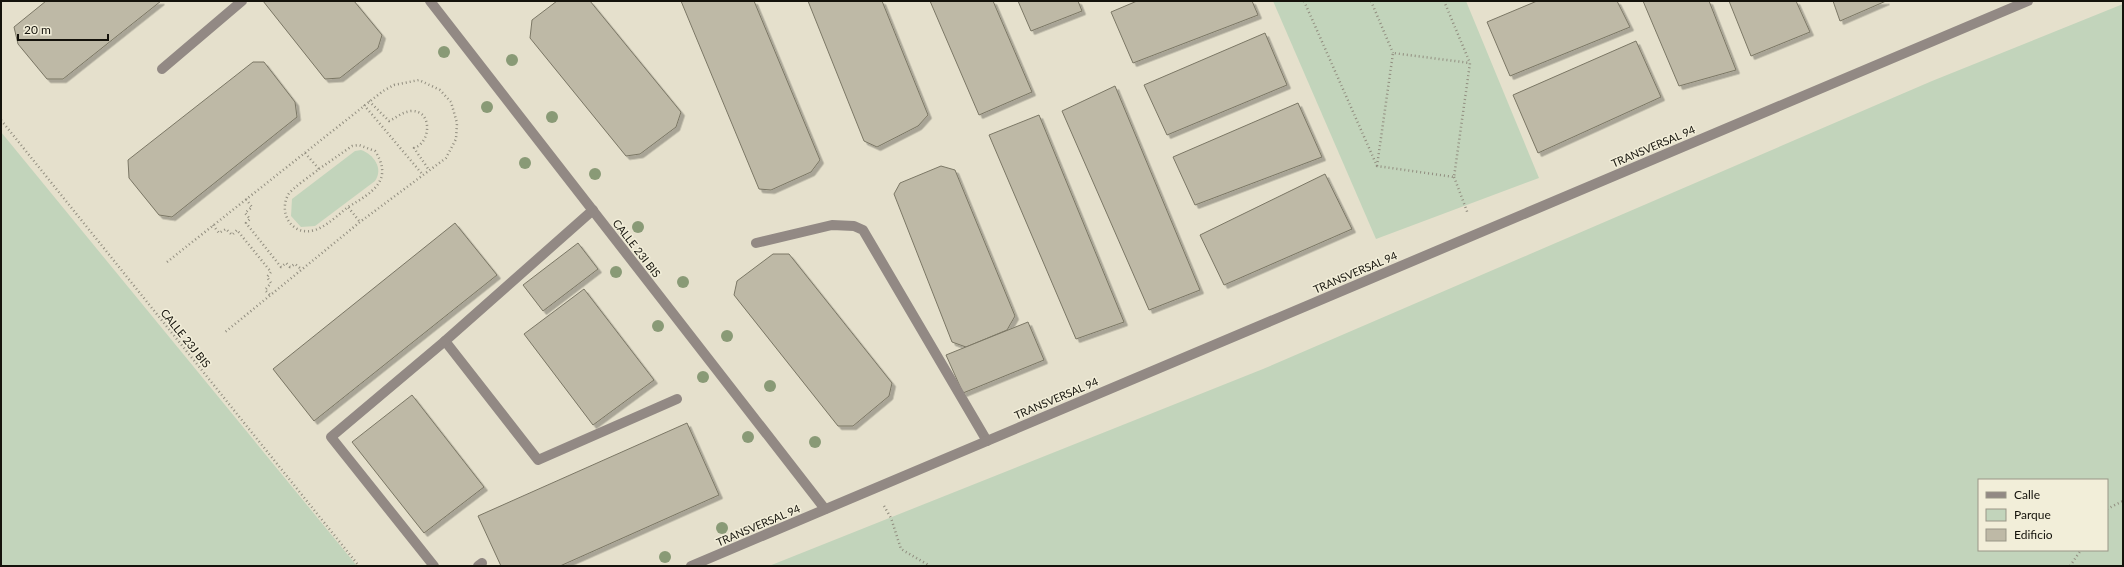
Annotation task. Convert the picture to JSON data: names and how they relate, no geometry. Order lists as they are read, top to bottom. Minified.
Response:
{"streets":{"street":["TRANSVERSAL 94","CALLE 23I BIS"],"path":["CALLE 23J BIS"]},"crossings":[["TRANSVERSAL 94","CALLE 23I BIS"]],"legend":["Calle","Parque","Edificio"],"scale_bar":"20 m"}
